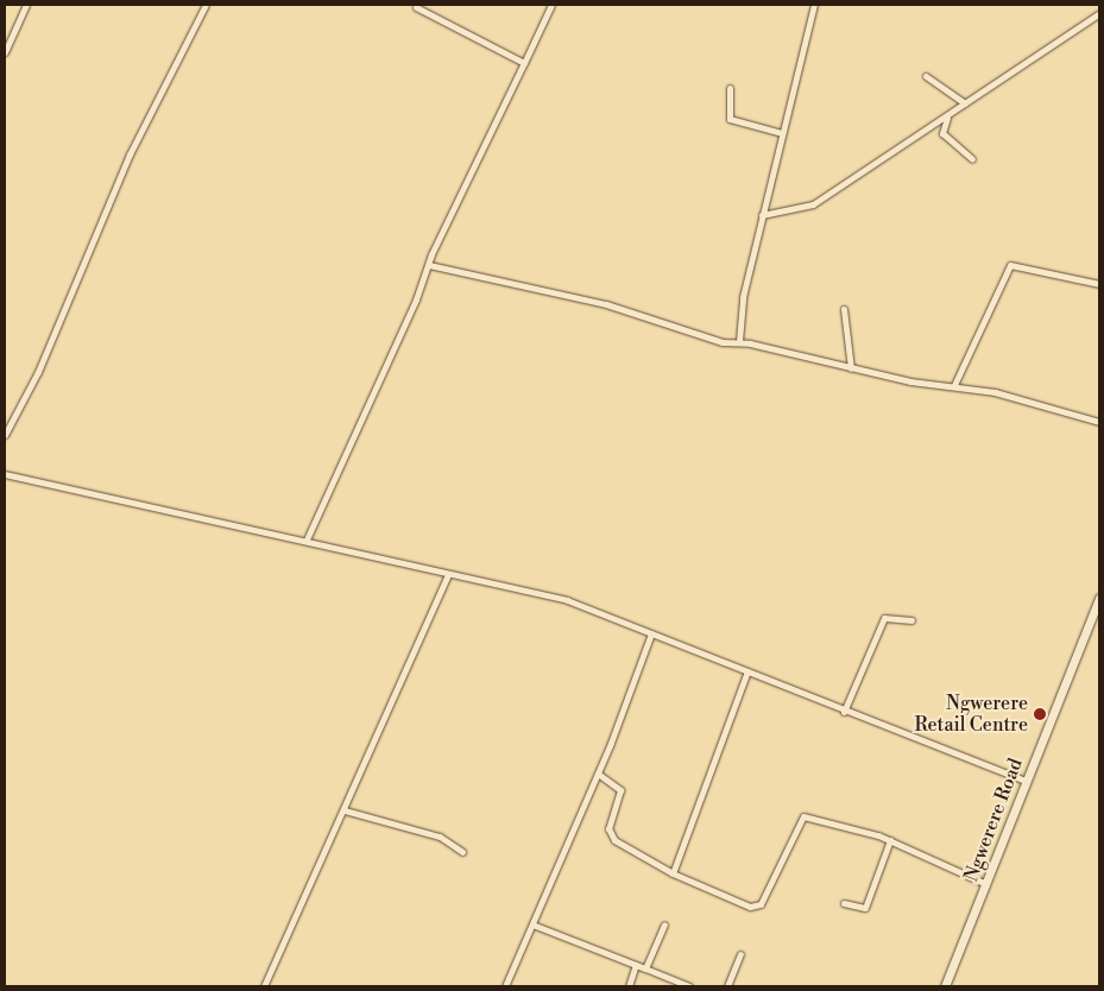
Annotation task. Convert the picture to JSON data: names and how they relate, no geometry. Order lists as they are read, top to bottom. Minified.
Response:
{"streets":{"main road":["Ngwerere Road"]},"places":["Ngwerere Retail Centre"]}
